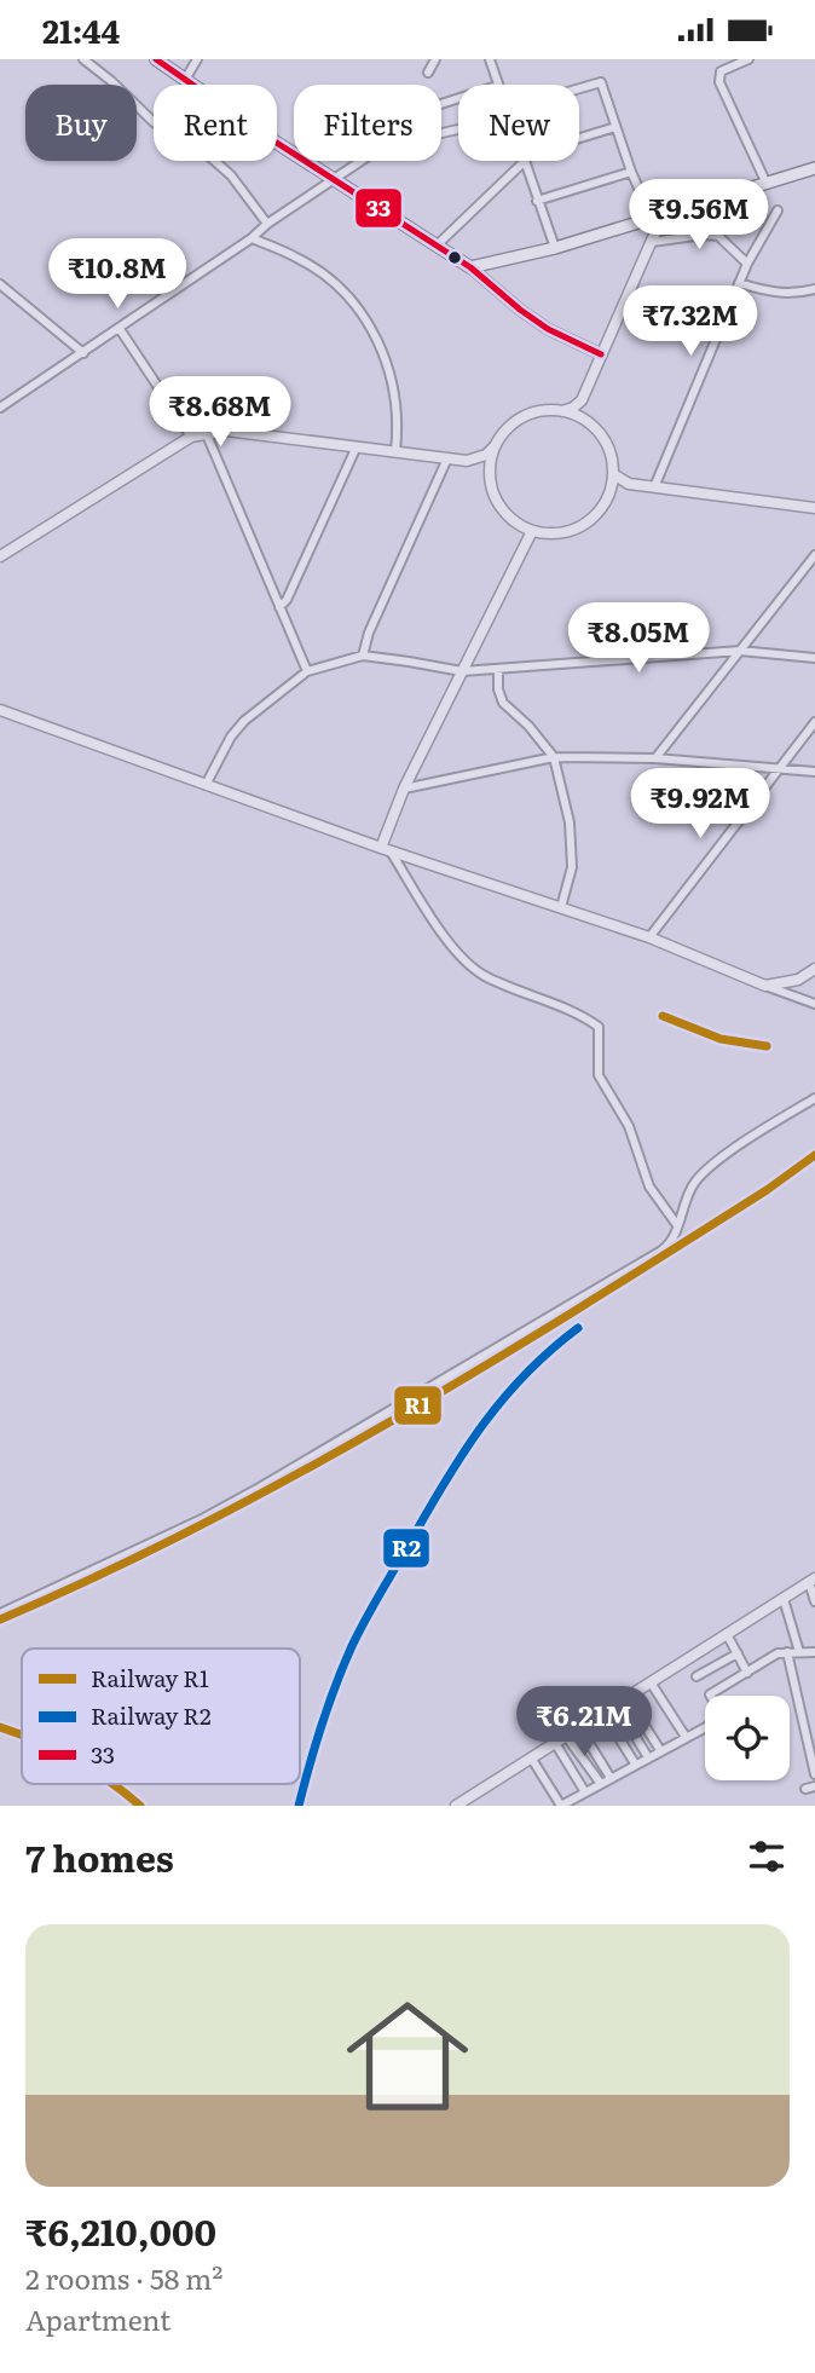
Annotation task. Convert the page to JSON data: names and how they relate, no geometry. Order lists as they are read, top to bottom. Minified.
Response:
{"lines":["transit line 33","rail line R1","rail line R2"],"legend":["Railway R1","Railway R2","33"],"page":{"status":"21:44","chip":["Buy","Rent","Filters","New"],"price":["₹9.56M","₹10.8M","₹7.32M","₹8.68M","₹8.05M","₹9.92M","₹6.21M"],"heading":"7 homes","list":[{"name":"₹6,210,000","note":"2 rooms · 58 m² · Apartment"}]}}
